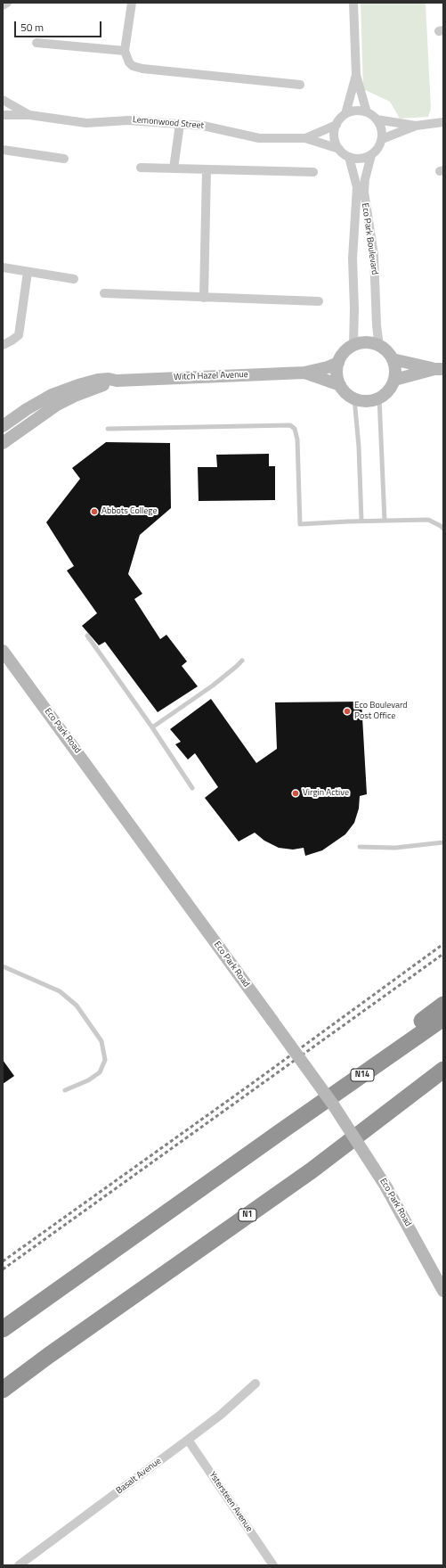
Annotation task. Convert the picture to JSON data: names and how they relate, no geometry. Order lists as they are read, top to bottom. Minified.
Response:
{"streets":{"highway":["N14","N1"],"street":["Lemonwood Street","Eco Park Boulevard","Witch Hazel Avenue","Eco Park Road","Basalt Avenue","Ystersteen Avenue"]},"crossings":[["Lemonwood Street","Eco Park Boulevard"],["Eco Park Boulevard","Witch Hazel Avenue"],["Basalt Avenue","Ystersteen Avenue"]],"places":["Abbots College","Eco Boulevard Post Office","Virgin Active"],"scale_bar":"50 m"}
